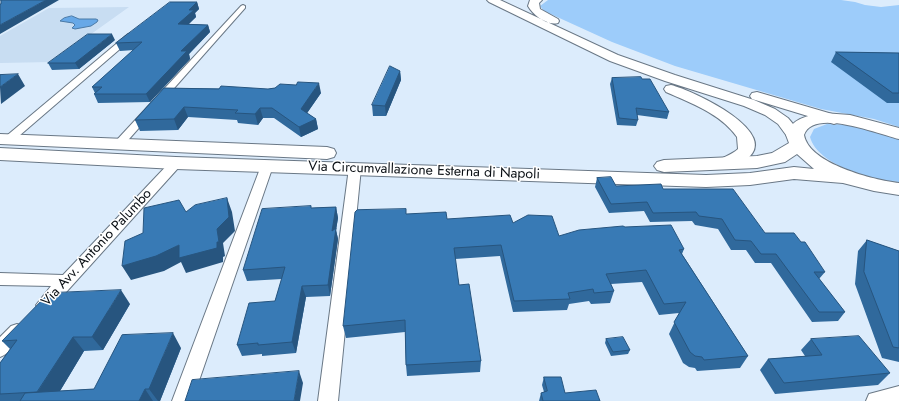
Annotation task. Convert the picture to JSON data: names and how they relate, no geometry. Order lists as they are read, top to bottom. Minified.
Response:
{"streets":{"main road":["Via Circumvallazione Esterna di Napoli"],"street":["Via Avv. Antonio Palumbo"]},"crossings":[["Via Circumvallazione Esterna di Napoli","Via Avv. Antonio Palumbo"]]}
